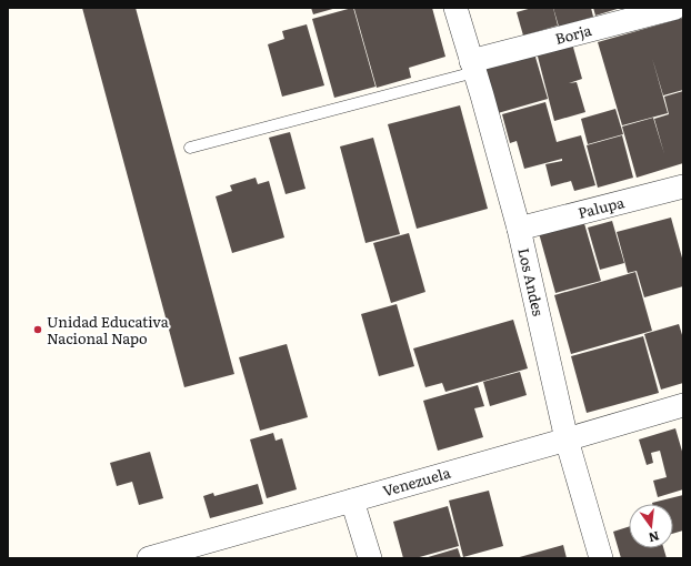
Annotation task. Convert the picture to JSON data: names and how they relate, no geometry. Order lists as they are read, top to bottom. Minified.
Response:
{"streets":{"street":["Borja","Palupa","Los Andes","Venezuela"]},"crossings":[["Borja","Los Andes"],["Palupa","Los Andes"],["Los Andes","Venezuela"]],"places":["Unidad Educativa Nacional Napo"],"north":"bottom"}
